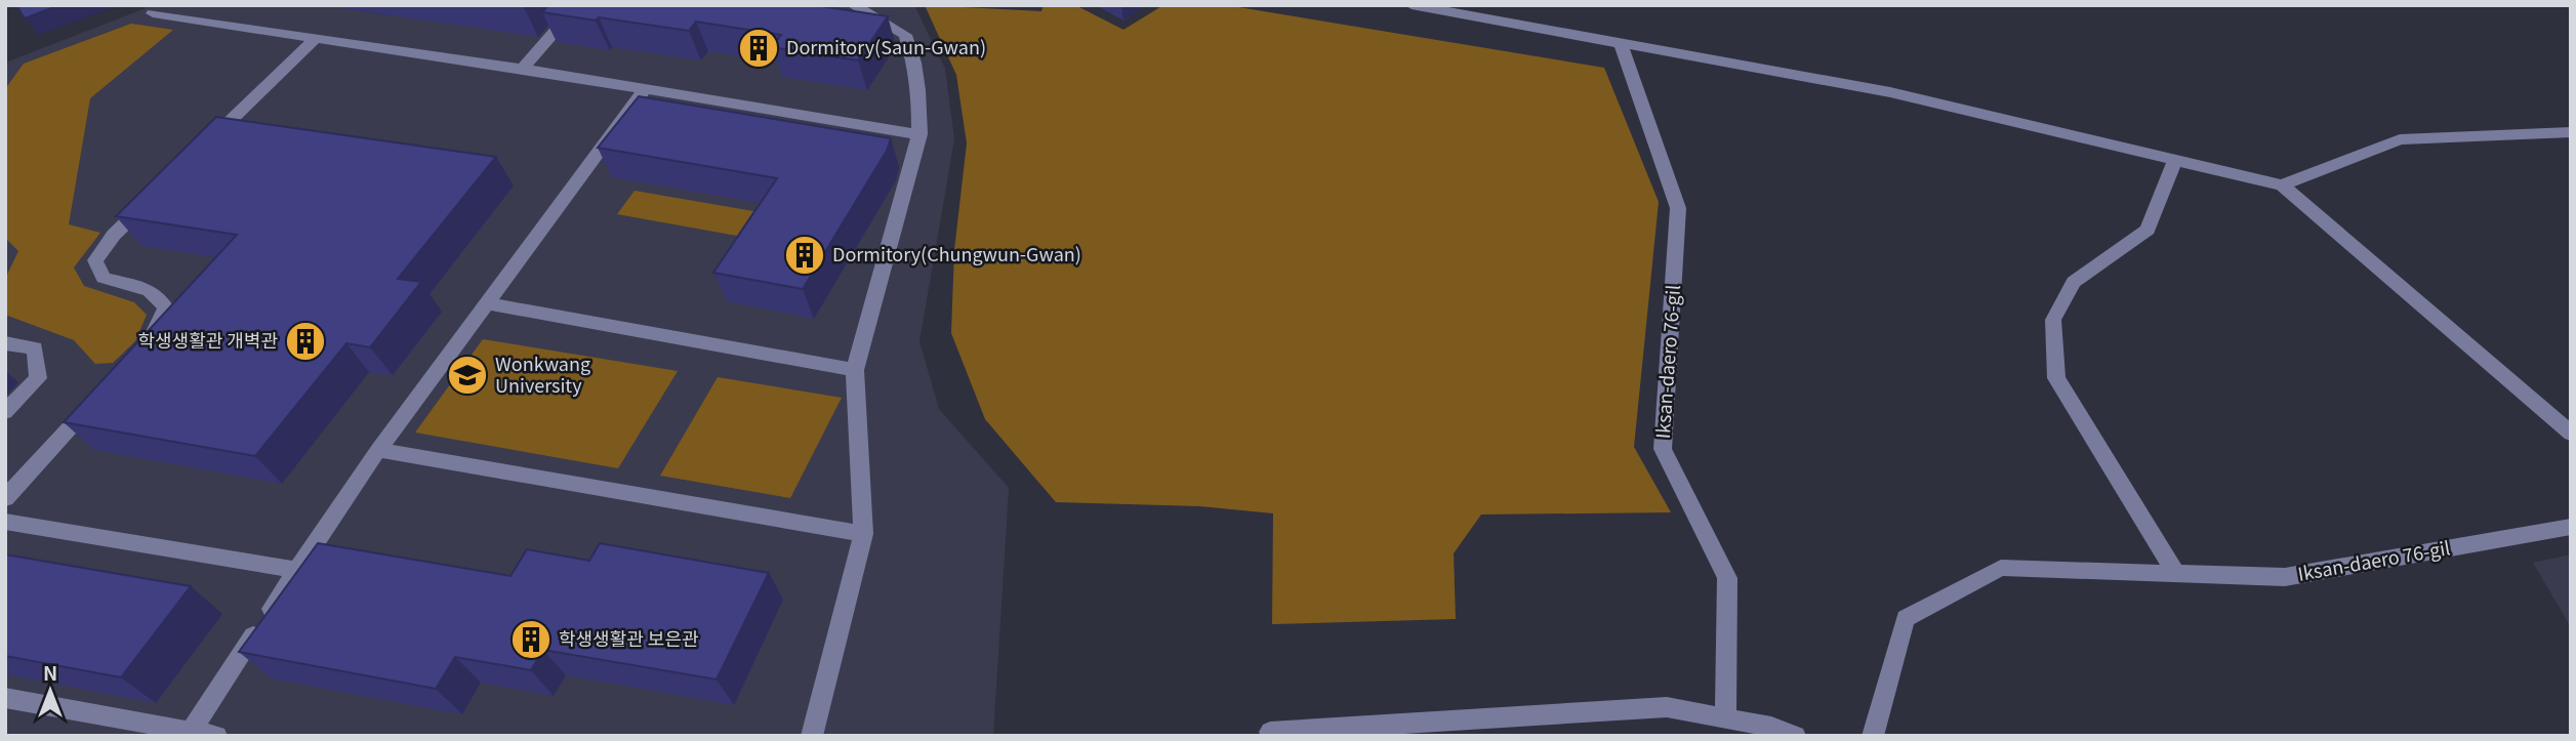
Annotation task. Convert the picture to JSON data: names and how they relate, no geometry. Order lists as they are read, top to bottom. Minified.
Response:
{"streets":{"street":["Iksan-daero 76-gil"]},"places":{"building":["Dormitory(Saun-Gwan)","Dormitory(Chungwun-Gwan)","학생생활관 개벽관","학생생활관 보은관"],"school or university":["Wonkwang University"]},"north":"top"}
